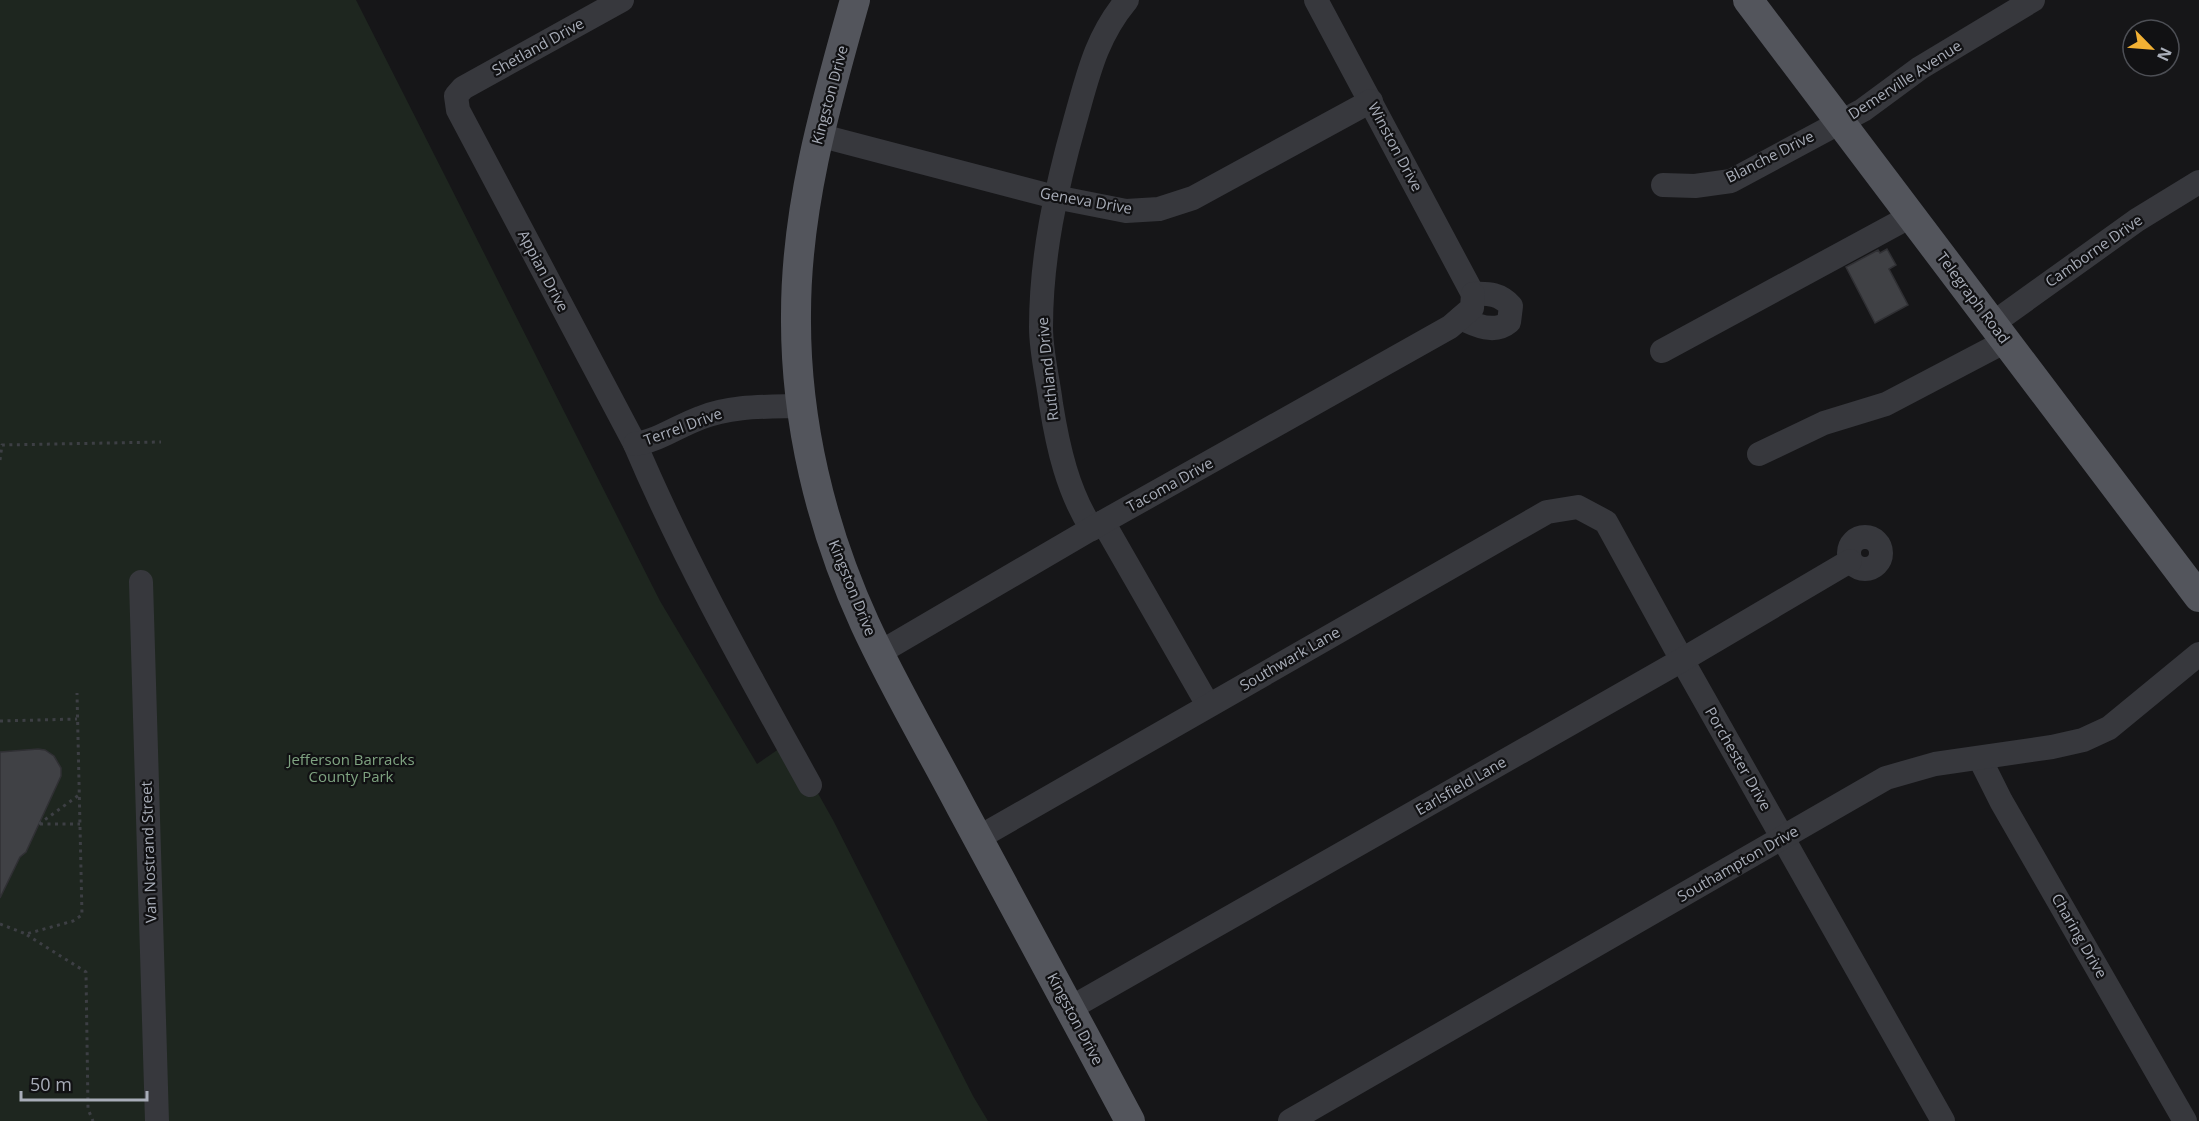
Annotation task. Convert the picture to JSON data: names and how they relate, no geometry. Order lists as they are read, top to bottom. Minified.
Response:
{"streets":{"main road":["Kingston Drive","Telegraph Road"],"street":["Shetland Drive","Demerville Avenue","Winston Drive","Blanche Drive","Geneva Drive","Camborne Drive","Appian Drive","Ruthland Drive","Terrel Drive","Tacoma Drive","Southwark Lane","Porchester Drive","Earlsfield Lane","Van Nostrand Street","Southampton Drive","Charing Drive"]},"crossings":[["Shetland Drive","Appian Drive"],["Demerville Avenue","Blanche Drive"],["Demerville Avenue","Telegraph Road"],["Kingston Drive","Geneva Drive"],["Kingston Drive","Terrel Drive"],["Kingston Drive","Tacoma Drive"],["Kingston Drive","Southwark Lane"],["Kingston Drive","Earlsfield Lane"],["Winston Drive","Geneva Drive"],["Winston Drive","Tacoma Drive"],["Blanche Drive","Telegraph Road"],["Geneva Drive","Ruthland Drive"],["Camborne Drive","Telegraph Road"],["Appian Drive","Terrel Drive"],["Ruthland Drive","Tacoma Drive"],["Ruthland Drive","Southwark Lane"],["Southwark Lane","Porchester Drive"],["Porchester Drive","Earlsfield Lane"],["Porchester Drive","Southampton Drive"],["Southampton Drive","Charing Drive"]],"parks":["Jefferson Barracks County Park"],"scale_bar":"50 m","north":"bottom right"}
